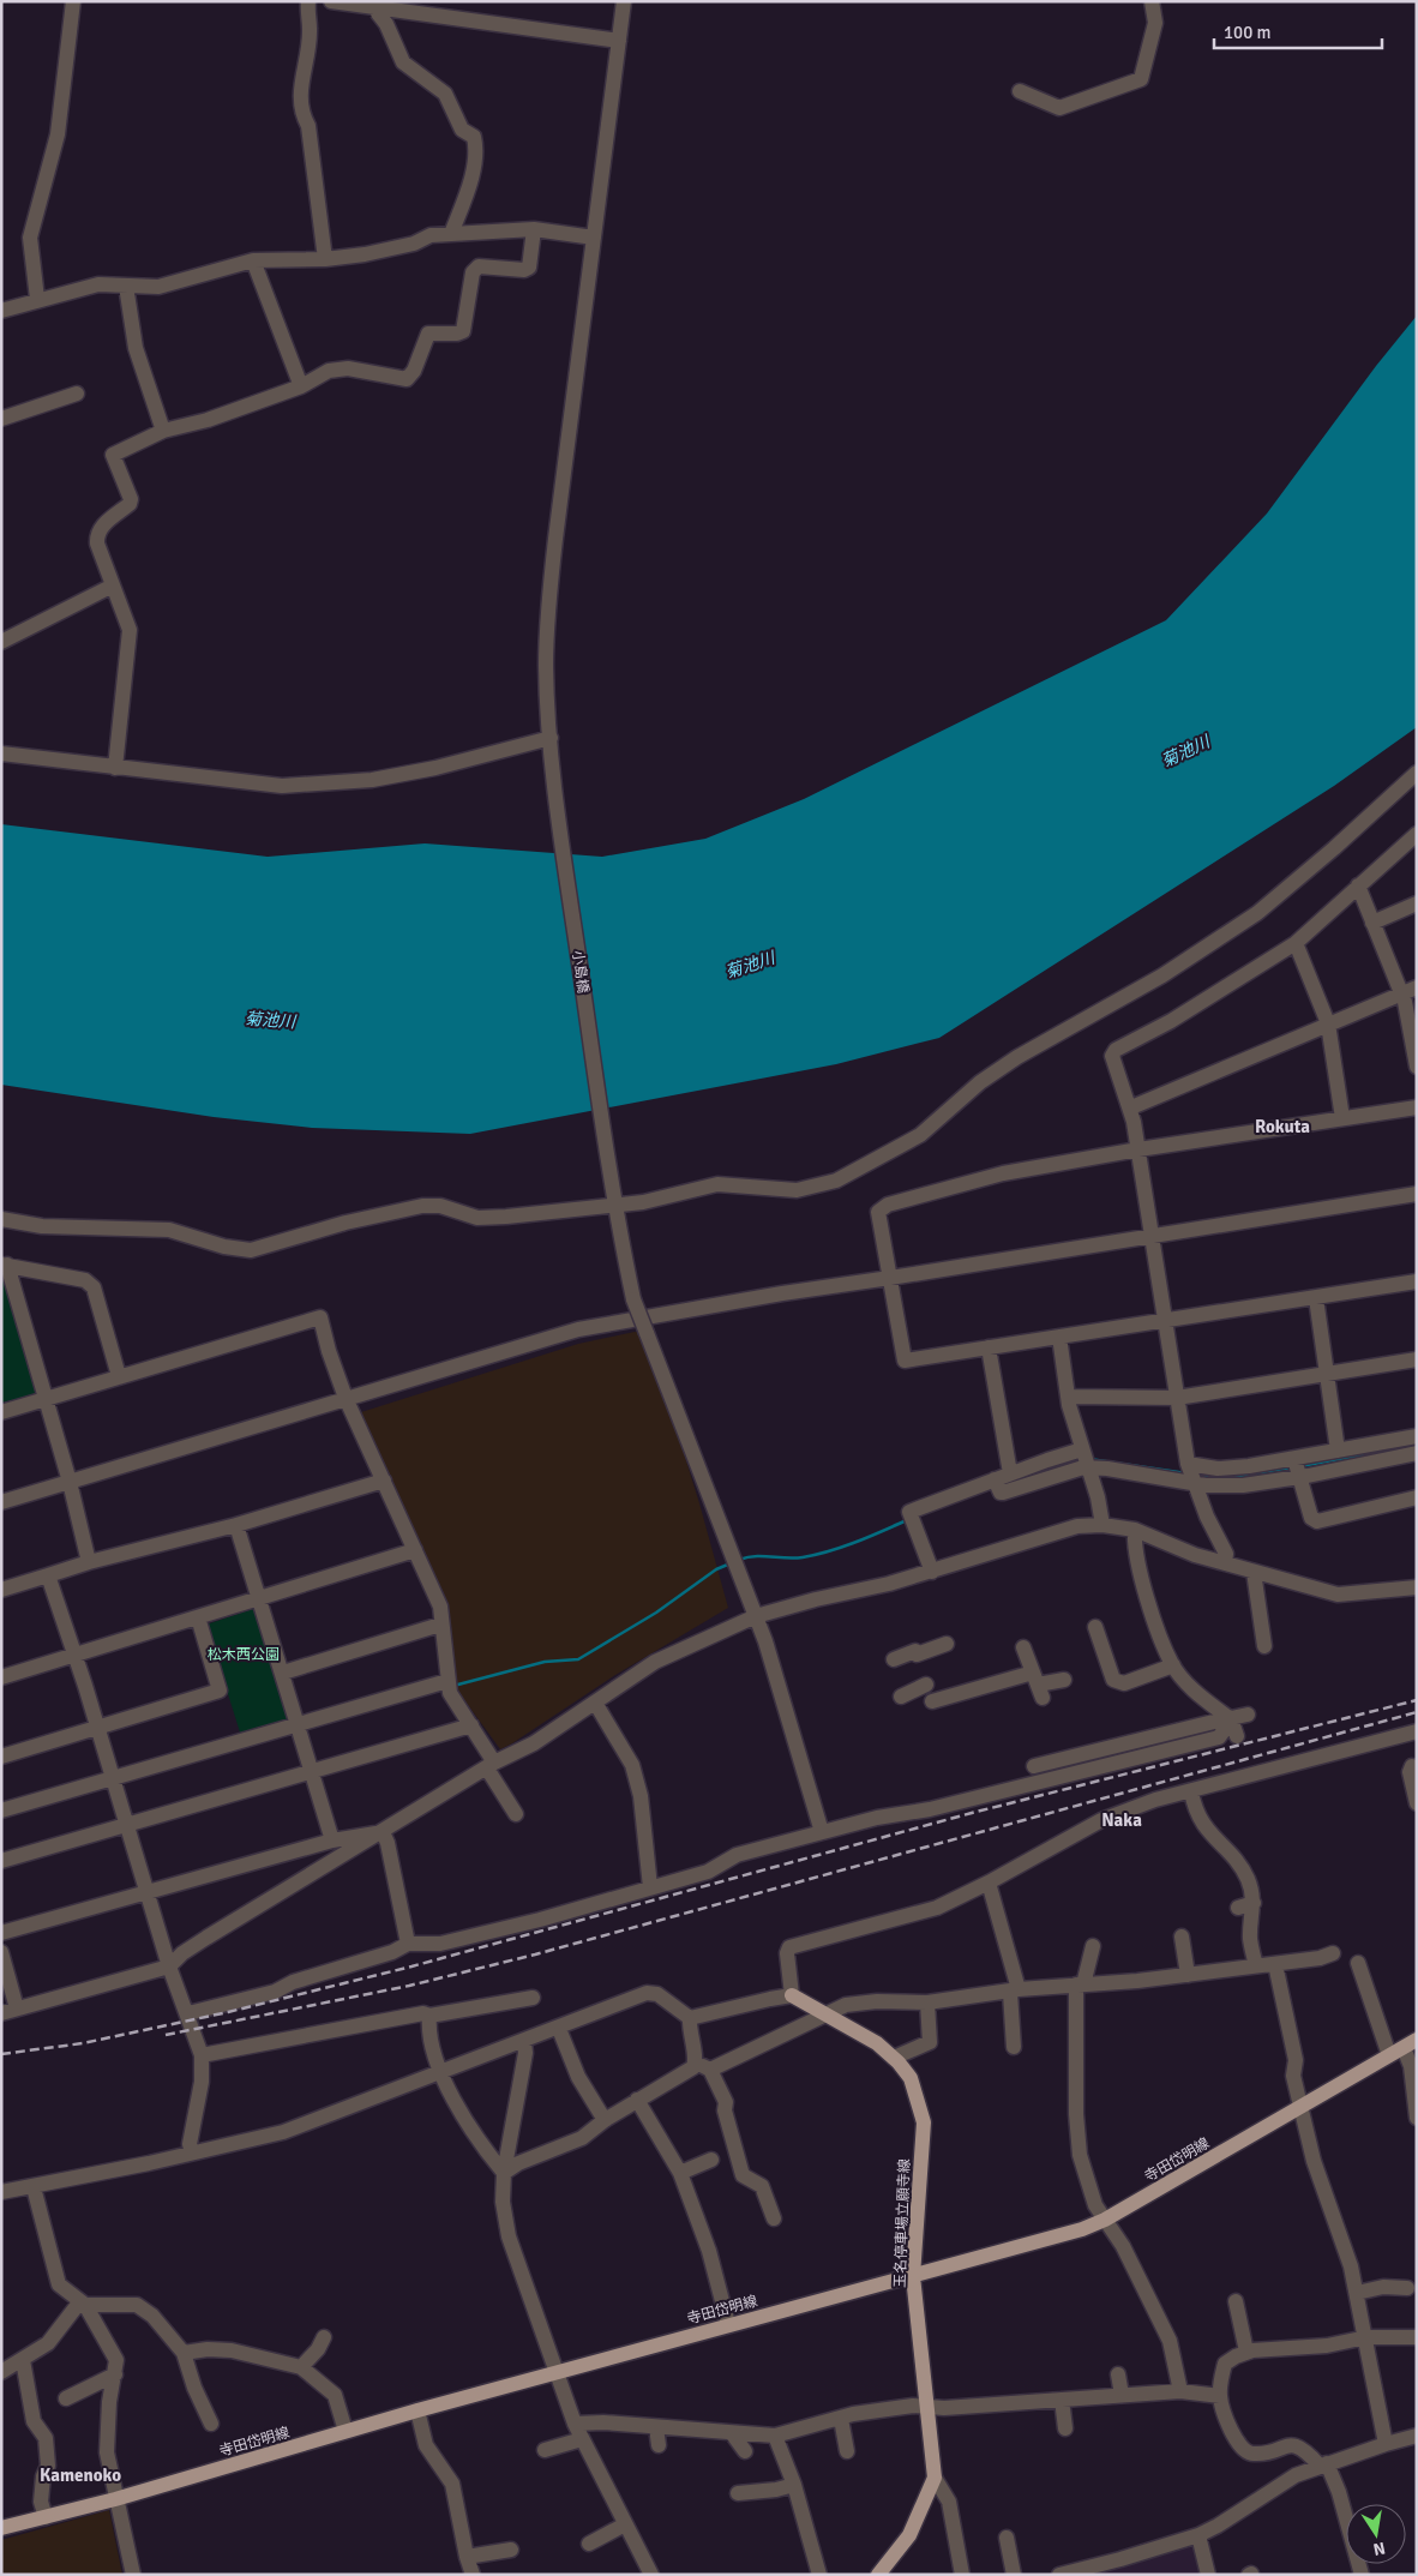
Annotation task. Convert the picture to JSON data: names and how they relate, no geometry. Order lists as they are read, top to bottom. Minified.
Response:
{"streets":{"main road":["寺田岱明線","玉名停車場立願寺線"],"street":["小島橋"]},"crossings":[["寺田岱明線","玉名停車場立願寺線"]],"districts":["Rokuta","Naka","Kamenoko"],"water":["菊池川"],"parks":["松木西公園"],"scale_bar":"100 m","north":"bottom"}
